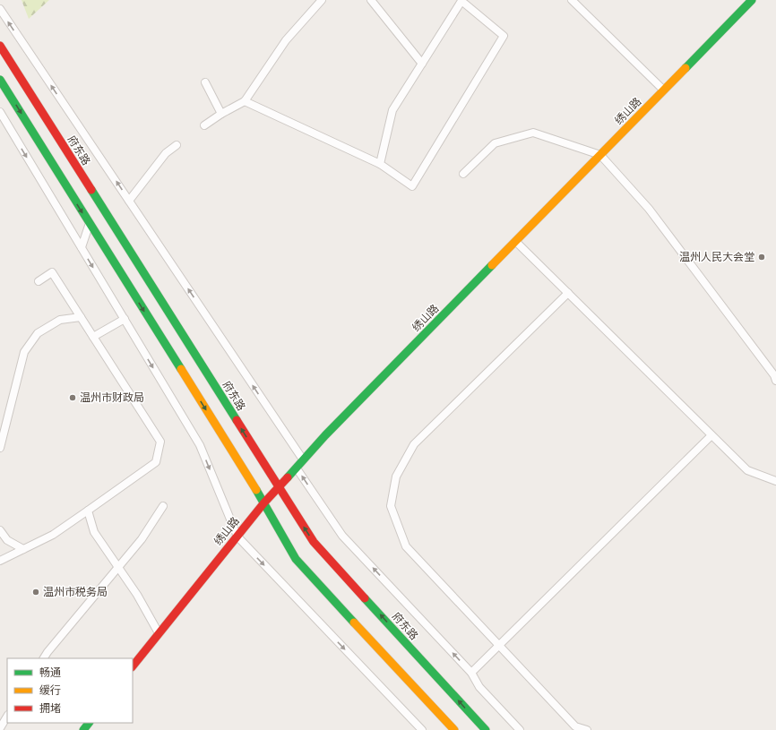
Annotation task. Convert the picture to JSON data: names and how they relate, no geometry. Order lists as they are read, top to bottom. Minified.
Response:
{"streets":{"main road":["绣山路","府东路"]},"crossings":[["绣山路","府东路"]],"places":["温州人民大会堂","温州市财政局","温州市税务局"],"legend":["畅通","缓行","拥堵"]}
